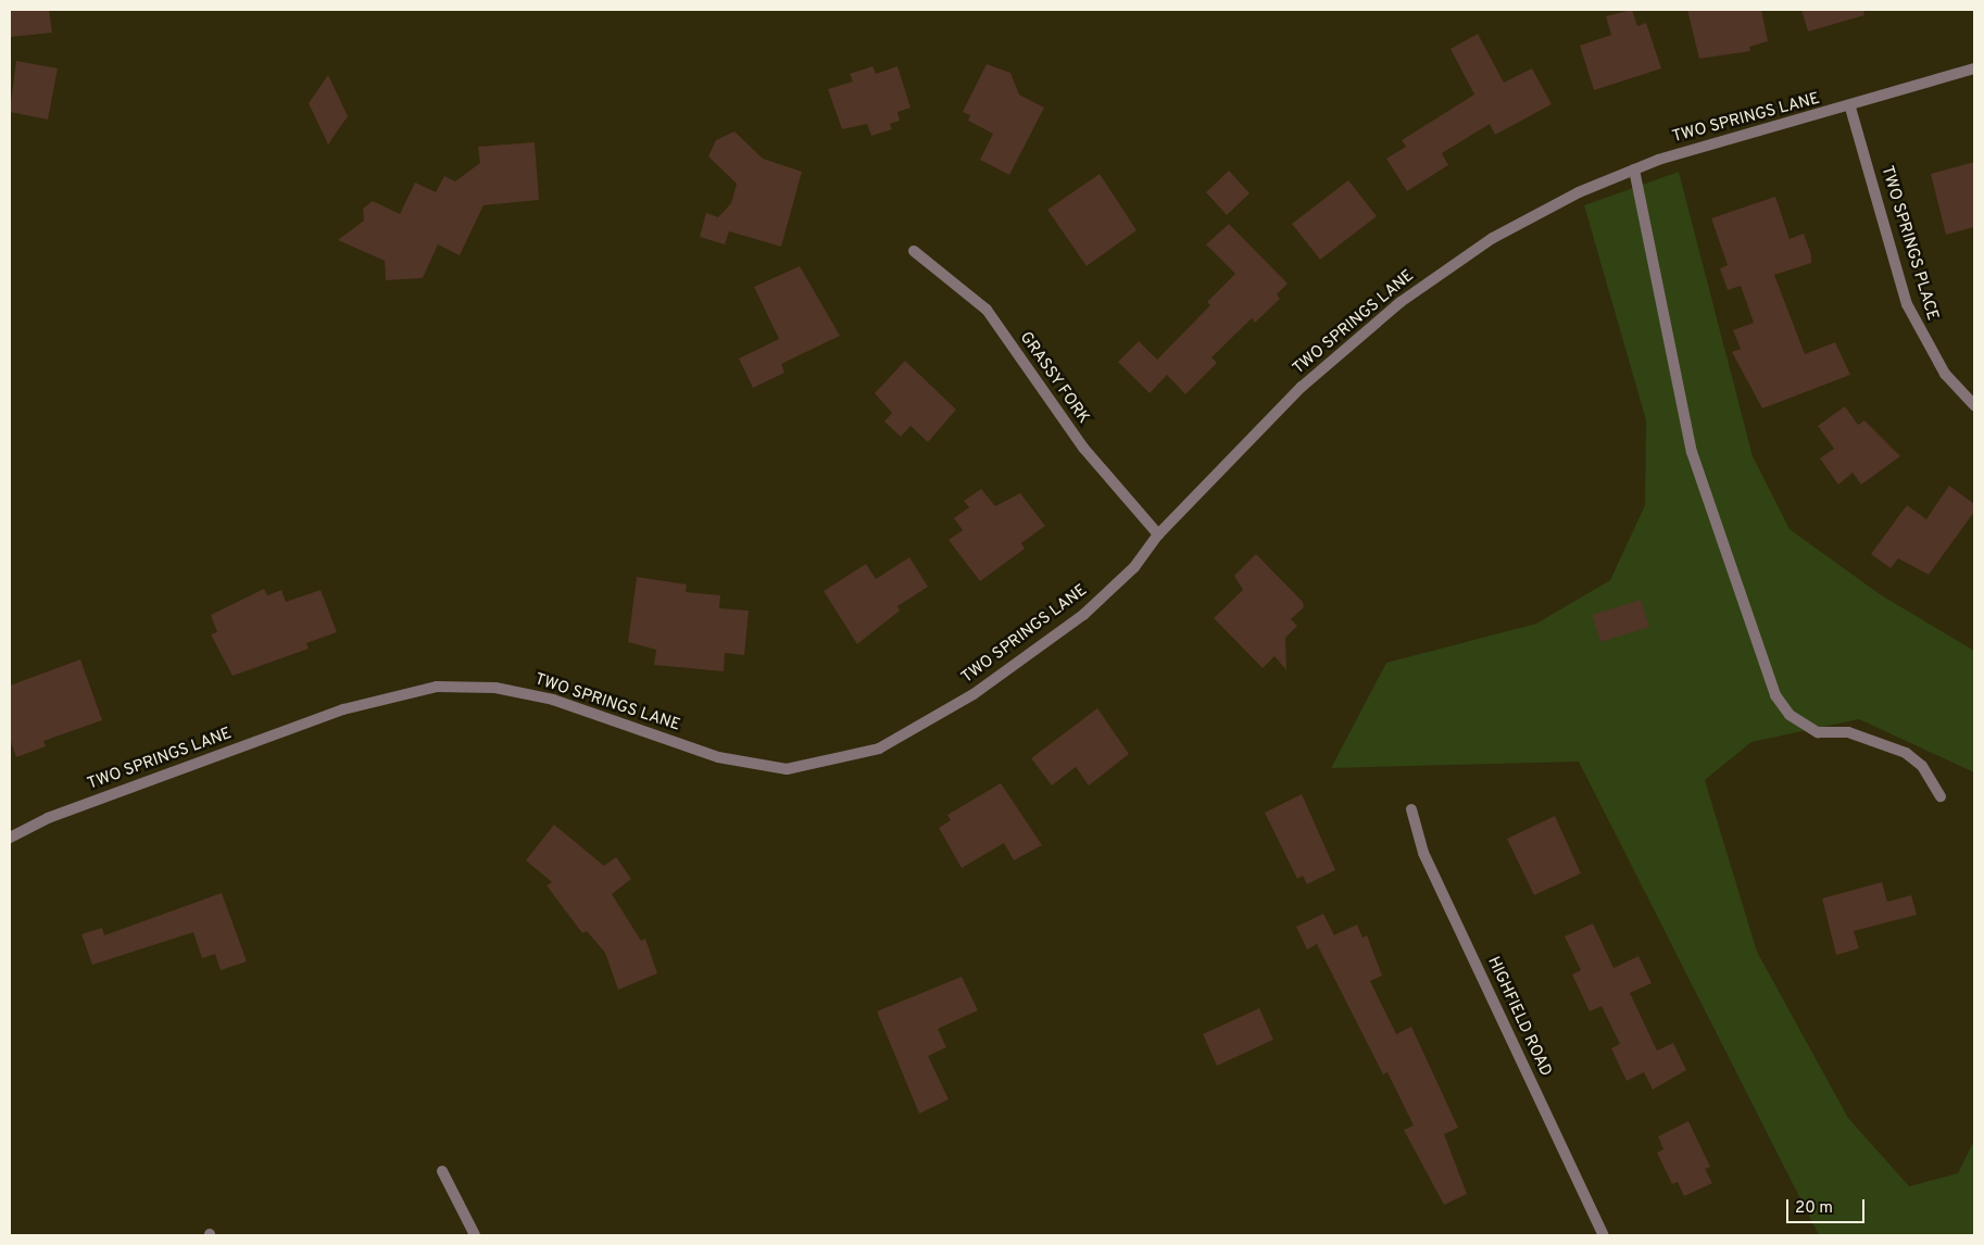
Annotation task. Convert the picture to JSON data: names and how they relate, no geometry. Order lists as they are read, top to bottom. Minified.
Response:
{"streets":{"street":["TWO SPRINGS LANE","TWO SPRINGS PLACE","GRASSY FORK","HIGHFIELD ROAD"]},"crossings":[["TWO SPRINGS LANE","TWO SPRINGS PLACE"],["TWO SPRINGS LANE","GRASSY FORK"]],"scale_bar":"20 m"}
